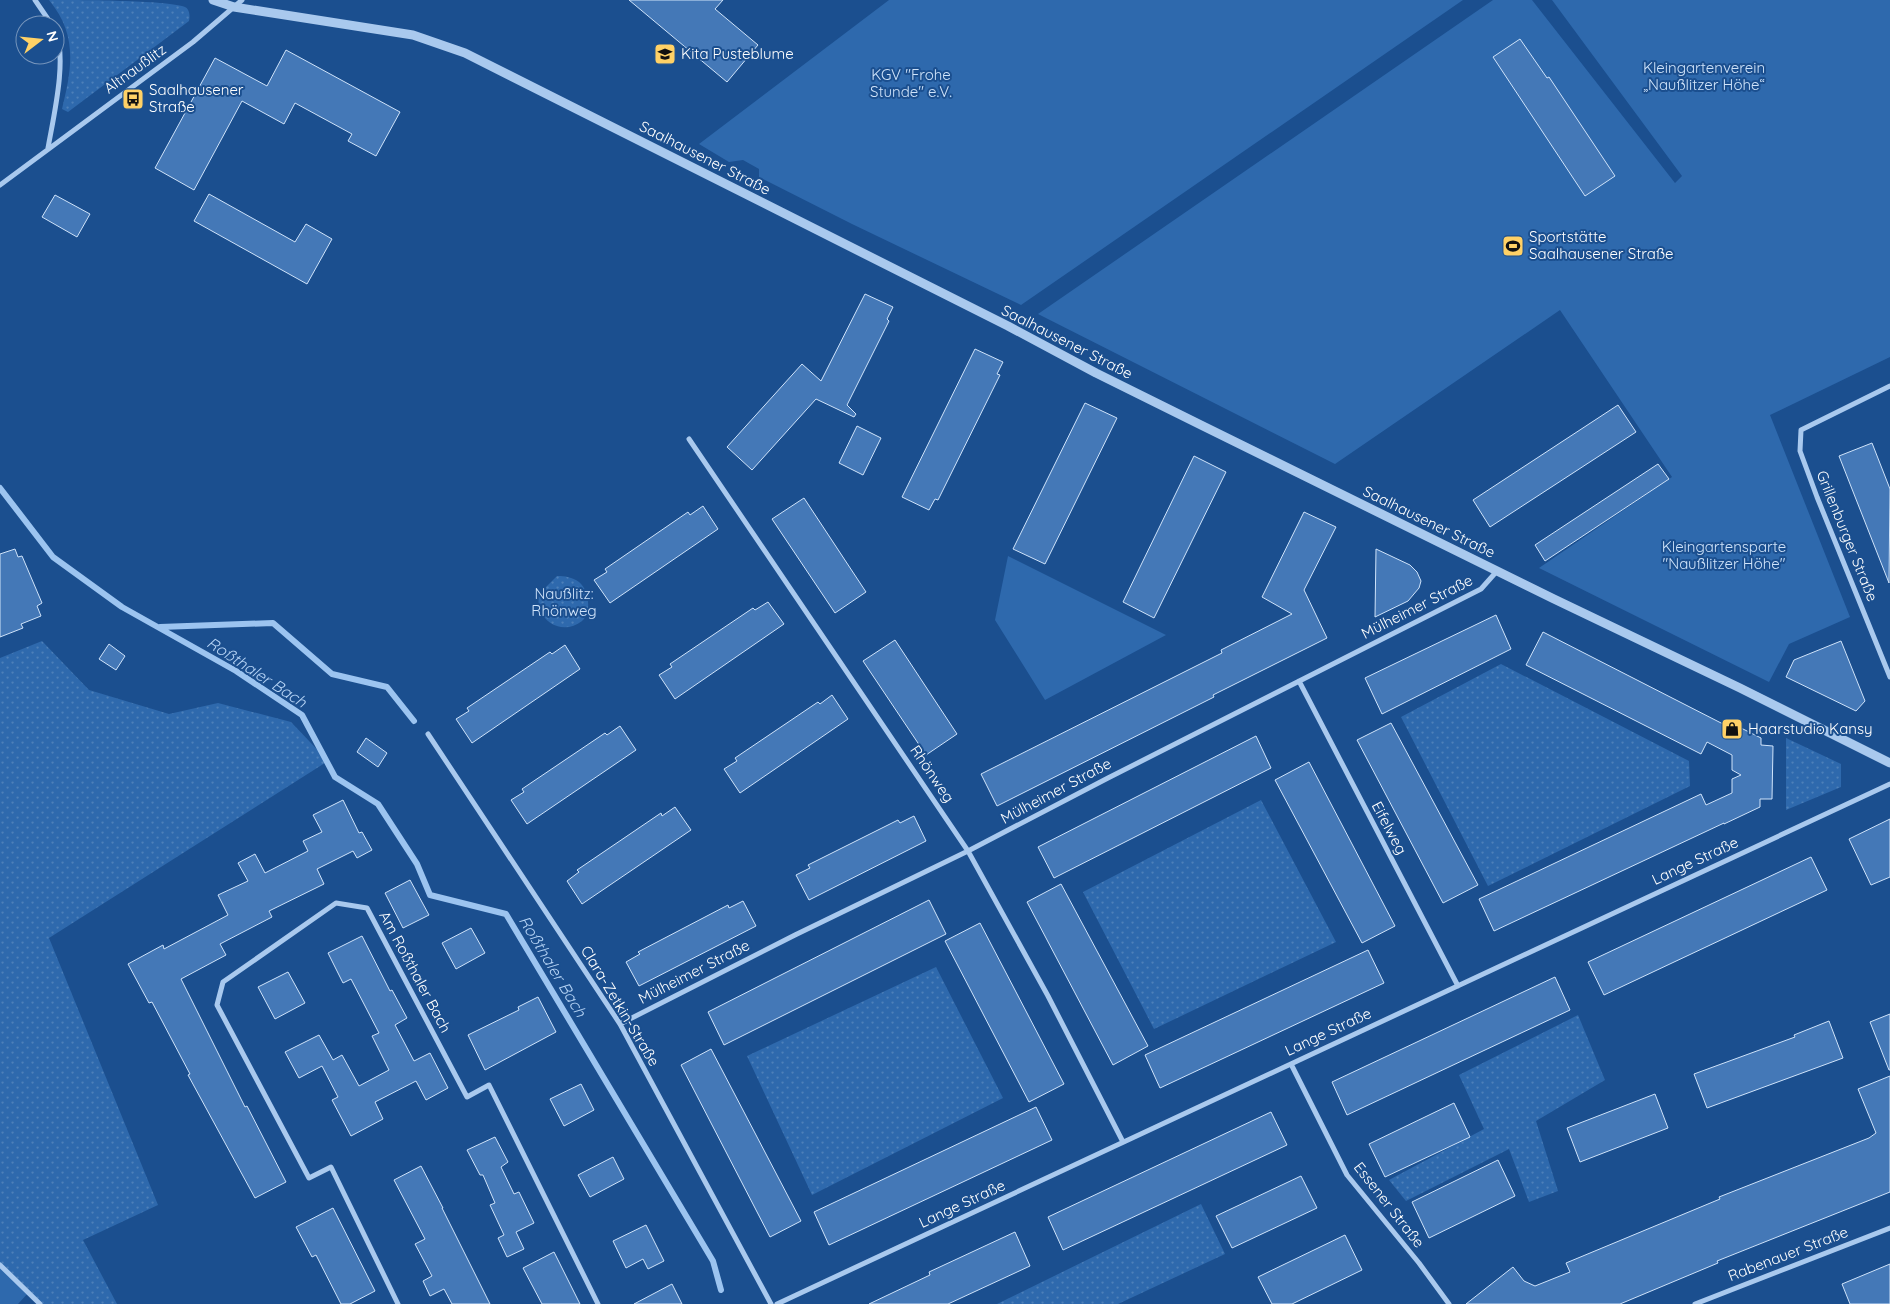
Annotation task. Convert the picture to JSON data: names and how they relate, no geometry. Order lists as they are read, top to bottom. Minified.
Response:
{"streets":{"street":["Altnaußlitz","Saalhausener Straße","Grillenburger Straße","Mülheimer Straße","Rhönweg","Eifelweg","Lange Straße","Am Roßthaler Bach","Clara-Zetkin-Straße","Essener Straße","Rabenauer Straße"]},"crossings":[["Altnaußlitz","Saalhausener Straße"],["Saalhausener Straße","Mülheimer Straße"],["Mülheimer Straße","Rhönweg"],["Mülheimer Straße","Eifelweg"],["Mülheimer Straße","Clara-Zetkin-Straße"],["Rhönweg","Lange Straße"],["Eifelweg","Lange Straße"],["Lange Straße","Essener Straße"]],"water":["Roßthaler Bach"],"parks":["Kleingartenverein „Naußlitzer Höhe“","KGV \"Frohe Stunde\" e.V.","Kleingartensparte \"Naußlitzer Höhe\"","Naußlitz: Rhönweg"],"places":{"school or university":["Kita Pusteblume"],"bus stop":["Saalhausener Straße"],"sports":["Sportstätte Saalhausener Straße"],"shop":["Haarstudio Kansy"]},"north":"right"}
